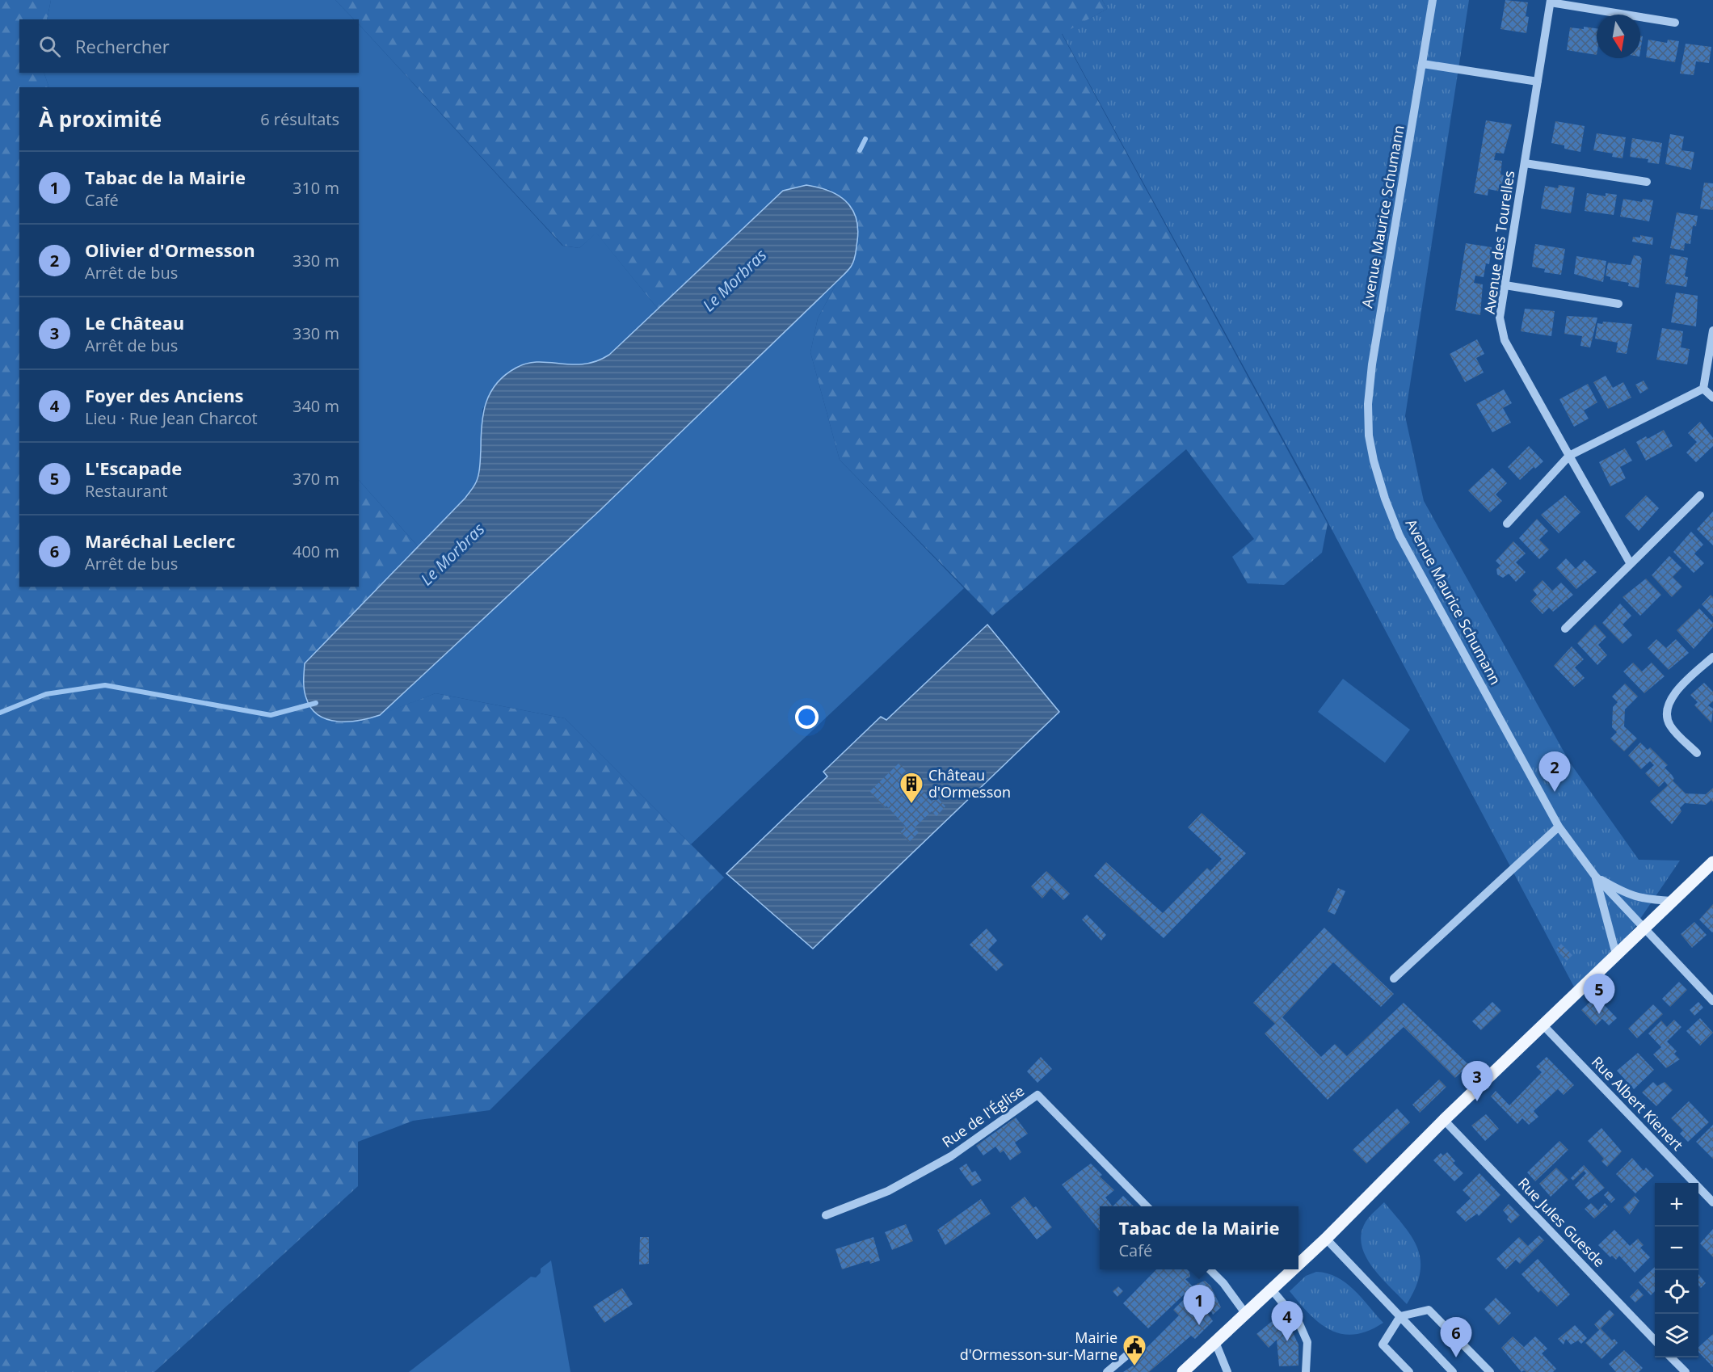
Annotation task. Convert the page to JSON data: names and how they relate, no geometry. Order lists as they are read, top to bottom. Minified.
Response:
{"streets":{"street":["Avenue Maurice Schumann","Avenue des Tourelles","Rue Albert Kienert","Rue de l'Église","Rue Jules Guesde"]},"water":["Le Morbras"],"places":{"building":["Château d'Ormesson"],"public building":["Mairie d'Ormesson-sur-Marne"]},"north":"bottom","page":{"search":"Rechercher","heading":["À proximité","6 résultats"],"list":[{"mark":"1","name":"Tabac de la Mairie","note":"Café","value":"310 m"},{"mark":"2","name":"Olivier d'Ormesson","note":"Arrêt de bus","value":"330 m"},{"mark":"3","name":"Le Château","note":"Arrêt de bus","value":"330 m"},{"mark":"4","name":"Foyer des Anciens","note":"Lieu · Rue Jean Charcot","value":"340 m"},{"mark":"5","name":"L'Escapade","note":"Restaurant","value":"370 m"},{"mark":"6","name":"Maréchal Leclerc","note":"Arrêt de bus","value":"400 m"}],"pins":["2","5","3","1","4","6"],"map_buttons":["+","−"],"popup":["Tabac de la Mairie","Café"]}}
